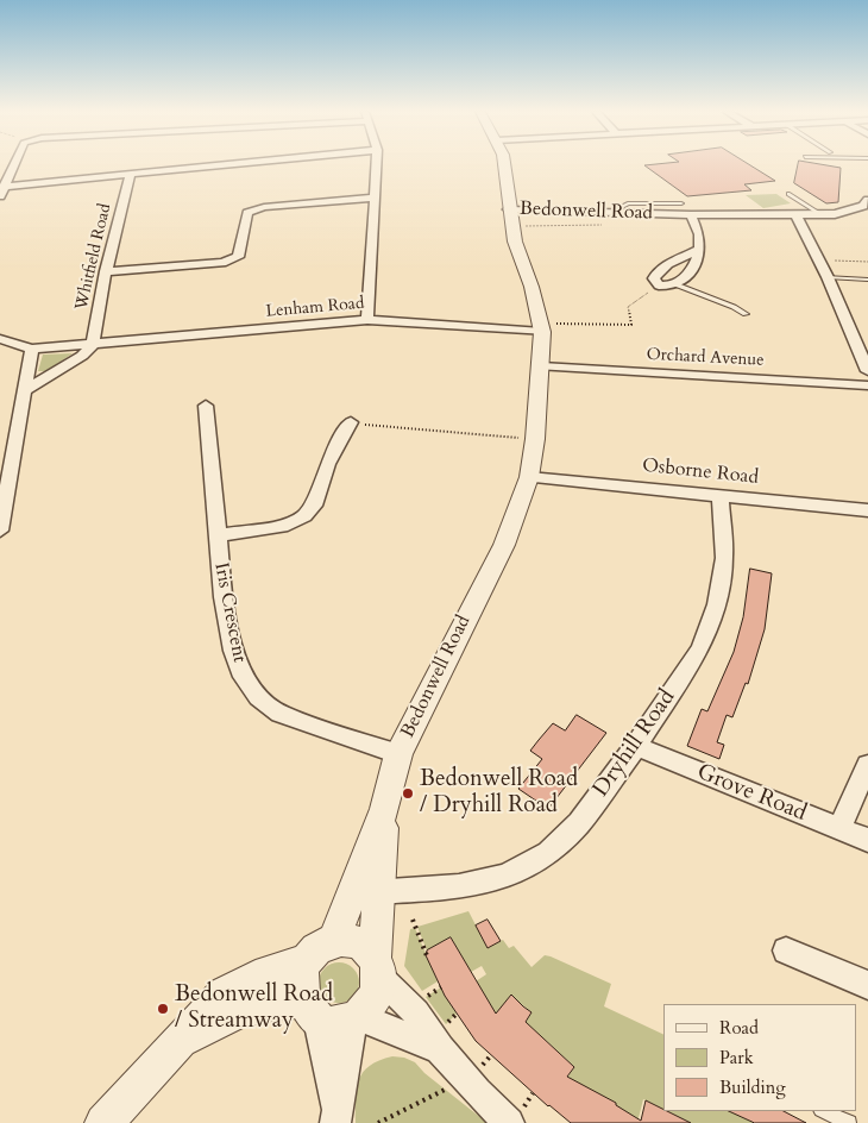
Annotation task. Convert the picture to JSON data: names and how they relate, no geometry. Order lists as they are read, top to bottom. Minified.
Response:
{"streets":{"street":["Bedonwell Road","Whitfield Road","Lenham Road","Orchard Avenue","Osborne Road","Iris Crescent","Dryhill Road","Grove Road"]},"crossings":[["Bedonwell Road","Lenham Road"],["Bedonwell Road","Orchard Avenue"],["Bedonwell Road","Osborne Road"],["Bedonwell Road","Iris Crescent"],["Bedonwell Road","Dryhill Road"],["Whitfield Road","Lenham Road"],["Osborne Road","Dryhill Road"],["Dryhill Road","Grove Road"]],"places":["Bedonwell Road / Dryhill Road","Bedonwell Road / Streamway"],"legend":["Road","Park","Building"]}
